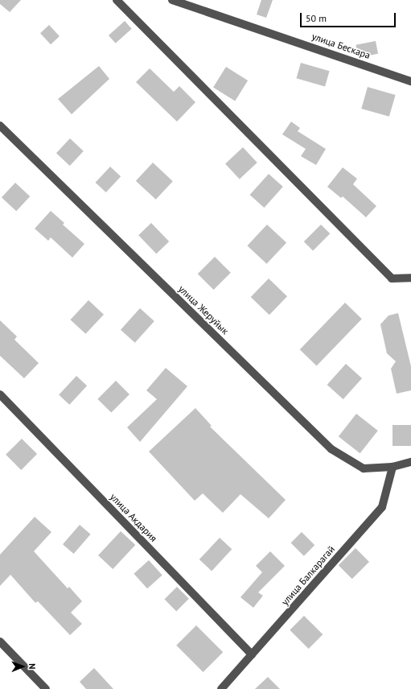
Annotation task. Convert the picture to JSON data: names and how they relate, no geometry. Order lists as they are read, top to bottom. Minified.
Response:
{"streets":{"street":["улица Бескара","улица Жеруйык","улица Акдария","улица Балкарагай"]},"crossings":[["улица Жеруйык","улица Балкарагай"],["улица Акдария","улица Балкарагай"]],"scale_bar":"50 m","north":"right"}
